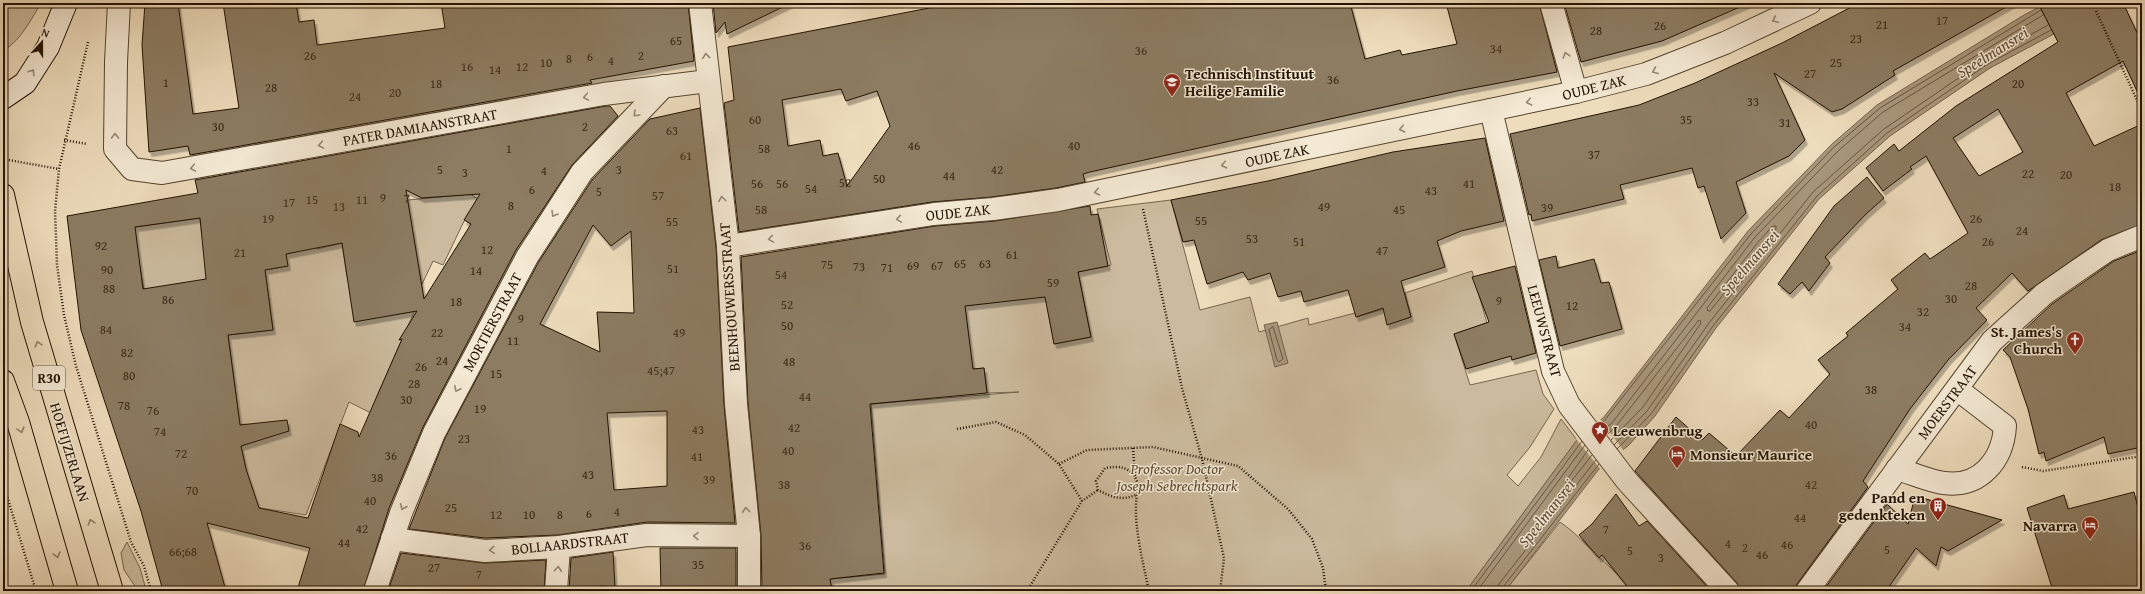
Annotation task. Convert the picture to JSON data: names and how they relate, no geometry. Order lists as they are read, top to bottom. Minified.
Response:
{"streets":{"main road":["R30","HOEFIJZERLAAN"],"street":["OUDE ZAK","PATER DAMIAANSTRAAT","BEENHOUWERSSTRAAT","MORTIERSTRAAT","LEEUWSTRAAT","MOERSTRAAT","BOLLAARDSTRAAT"]},"crossings":[["OUDE ZAK","BEENHOUWERSSTRAAT"],["OUDE ZAK","LEEUWSTRAAT"],["PATER DAMIAANSTRAAT","BEENHOUWERSSTRAAT"],["PATER DAMIAANSTRAAT","MORTIERSTRAAT"],["BEENHOUWERSSTRAAT","BOLLAARDSTRAAT"],["MORTIERSTRAAT","BOLLAARDSTRAAT"]],"one_way":["OUDE ZAK","BEENHOUWERSSTRAAT","MORTIERSTRAAT","BOLLAARDSTRAAT"],"water":["Speelmansrei"],"parks":["Professor Doctor Joseph Sebrechtspark"],"places":{"school or university":["Technisch Instituut Heilige Familie"],"church":["St. James's Church"],"place":["Leeuwenbrug"],"hotel":["Monsieur Maurice","Navarra"],"building":["Pand en gedenkteken"]},"house_numbers":["17","21","26","28","23","65","34","36","26","2","6","8","4","10","25","16","12","14","27","36","1","18","20","28","20","24","33","60","35","31","30","2","63","46","40","1","58","37","61","5","3","42","4","3","22","20","44","50","52","56","56","41","18","54","6","43","5","57","9","7","15","11","17","8","13","49","39","58","45","19","26","55","55","24","53","51","26","92","12","47","21","61","65","63","75","69","67","73","71","51","90","14","54","59","28","88","30","86","9","18","52","12","32","9","50","34","84","22","49","11","82","24","48","26","45;47","15","80","28","38","44","30","78","19","76","40","42","43","74","23","40","72","36","41","43","38","39","38","42","70","40","25","4","6","12","10","8","44","42","7","44","4","46","36","2","5","5","66;68","46","3","35","27","7"],"north":"top"}
